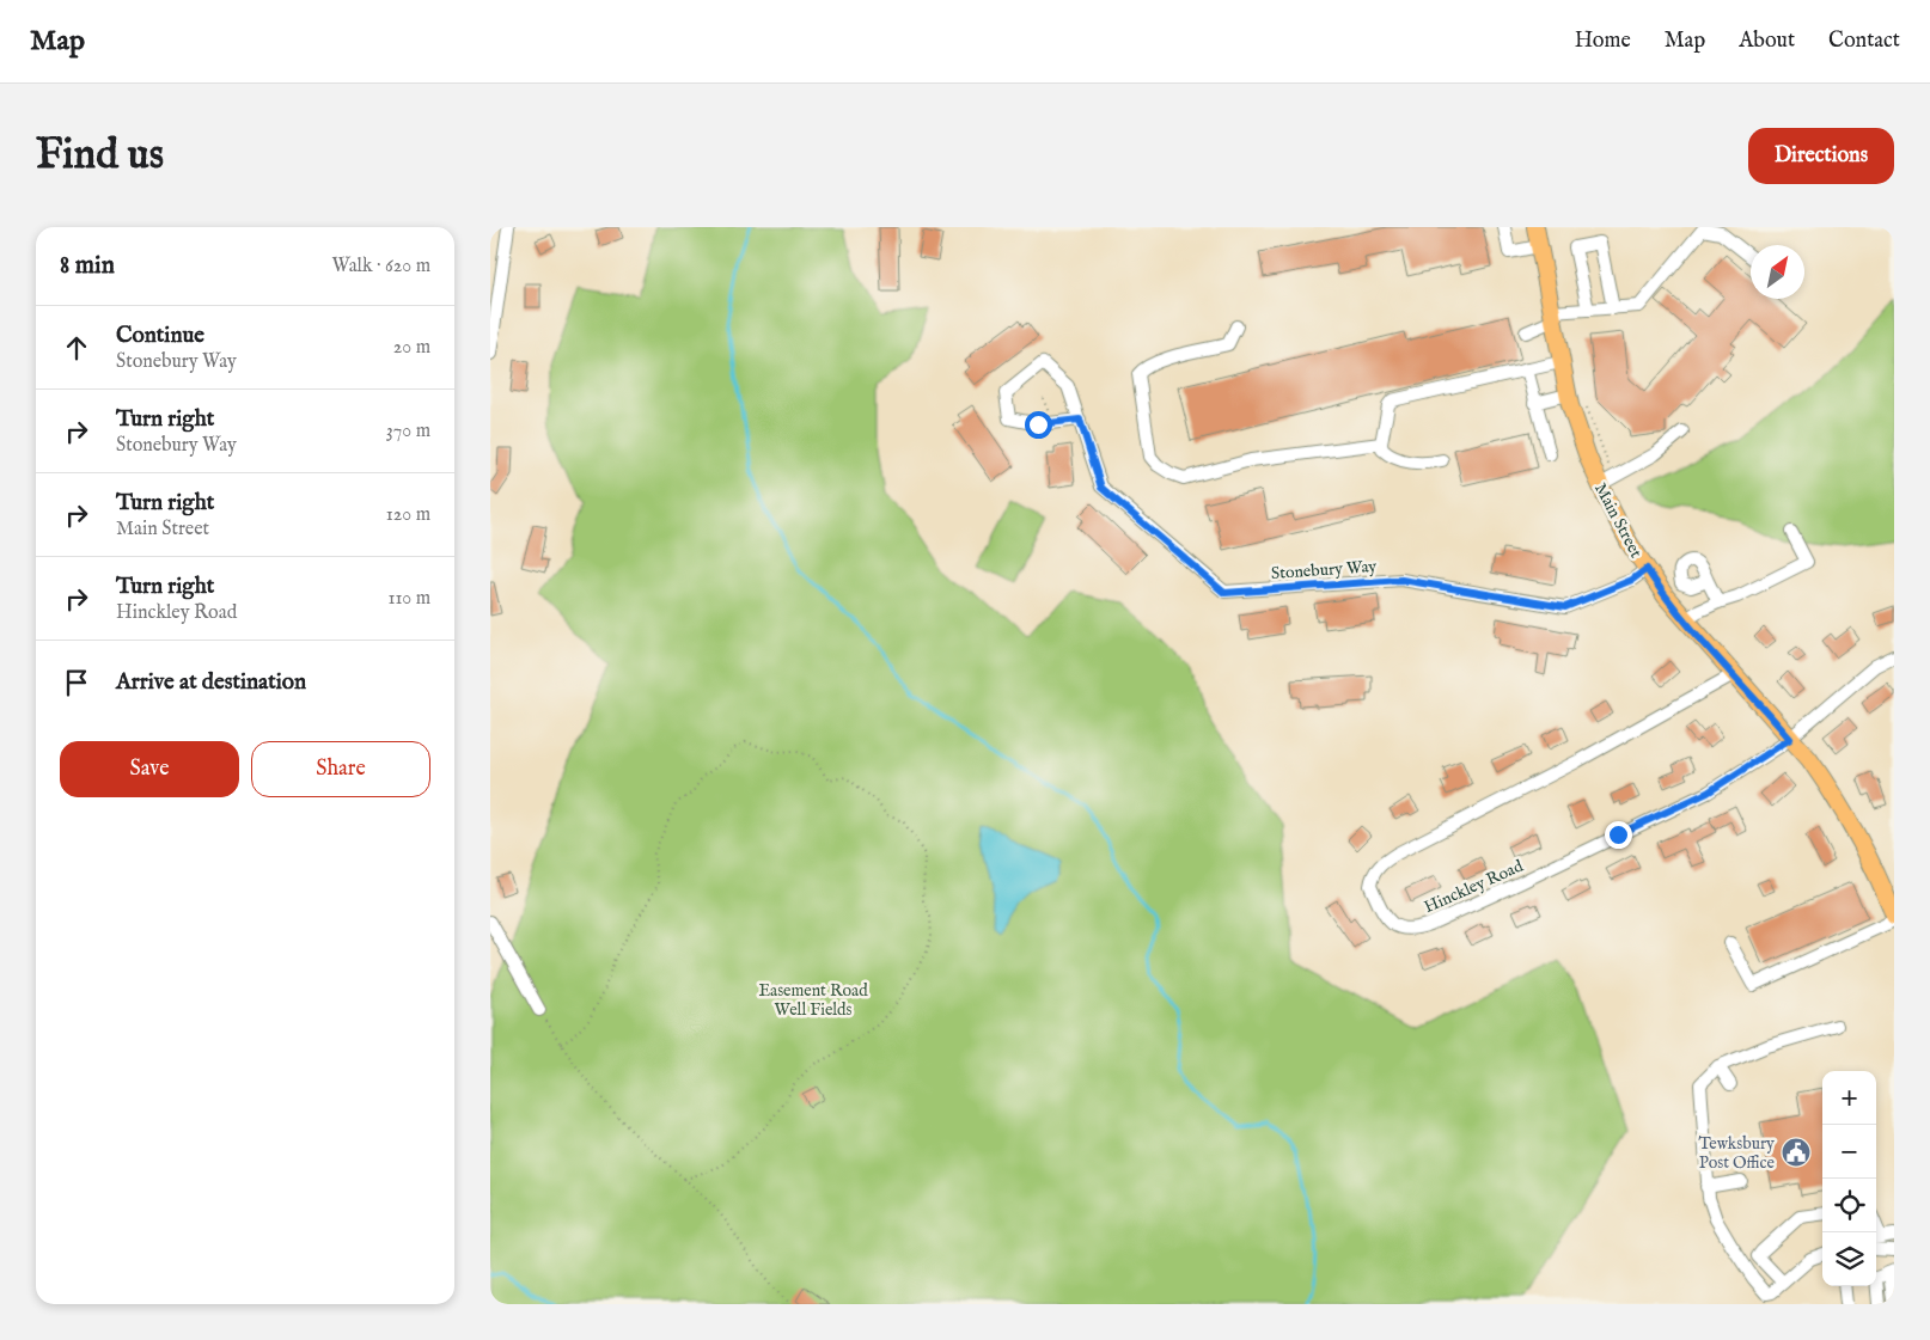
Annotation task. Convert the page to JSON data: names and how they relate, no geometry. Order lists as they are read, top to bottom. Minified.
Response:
{"streets":{"main road":["Main Street"],"street":["Stonebury Way","Hinckley Road"]},"crossings":[["Main Street","Stonebury Way"],["Main Street","Hinckley Road"]],"parks":["Easement Road Well Fields"],"places":{"public building":["Tewksbury Post Office"]},"north":"top right","page":{"header":"Map","nav":["Home","Map","About","Contact"],"buttons":["Directions",["Save","Share"]],"title":"Find us","heading":["8 min","Walk · 620 m"],"list":[["Continue","Stonebury Way","20 m"],["Turn right","Stonebury Way","370 m"],["Turn right","Main Street","120 m"],["Turn right","Hinckley Road","110 m"],"Arrive at destination"],"map_buttons":["+","−"]}}
